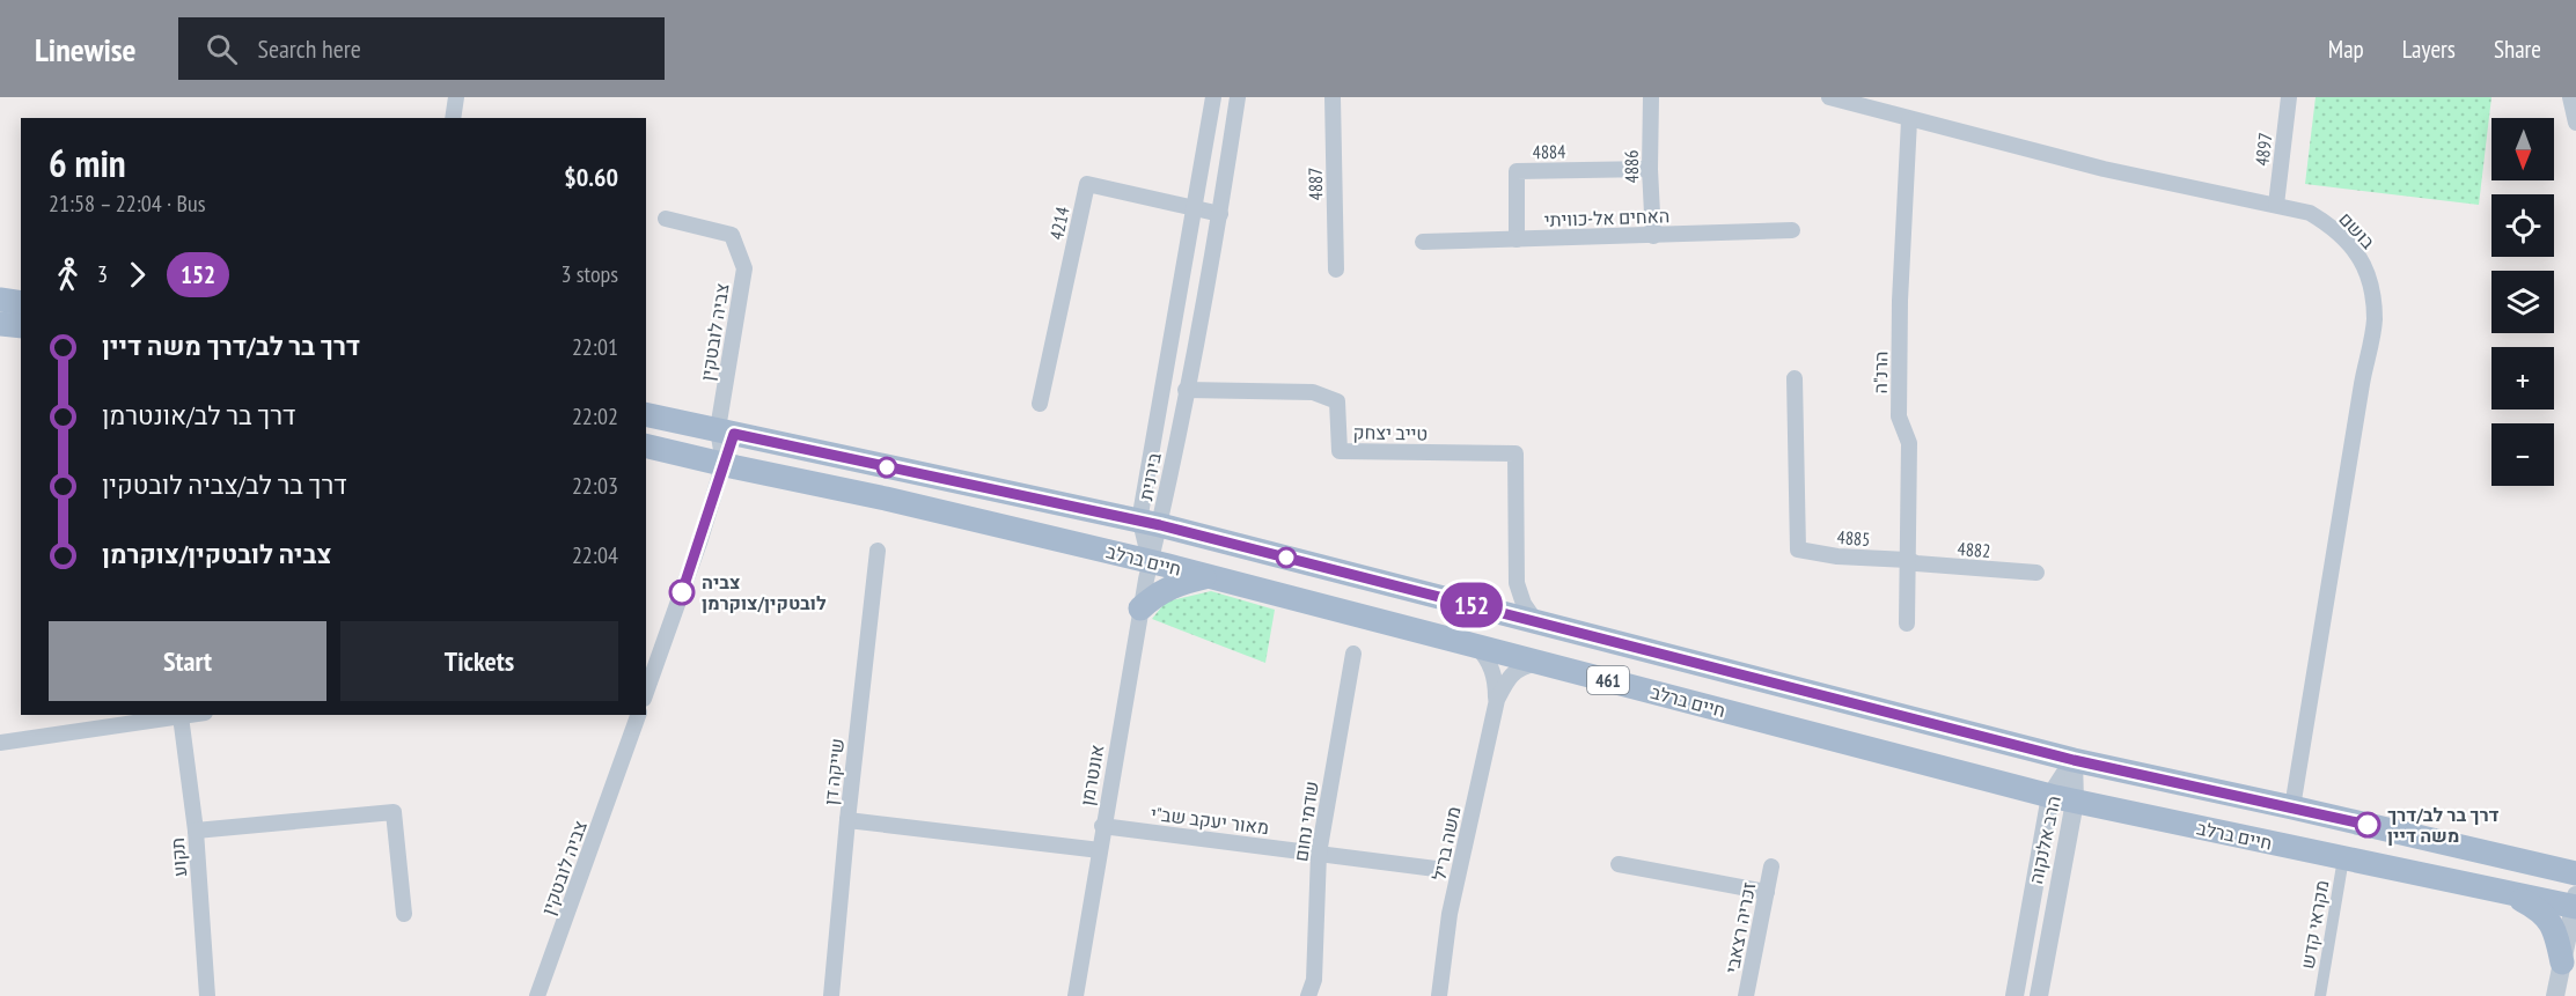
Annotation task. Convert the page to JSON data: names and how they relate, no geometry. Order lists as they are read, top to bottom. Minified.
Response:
{"streets":{"main road":["חיים ברלב","461"],"street":["4897","4884","4886","4887","האחים אל-כוויתי","4214","בושם","צביה לובטקין","הרנ\"ה","טייב יצחק","בירנית","4885","4882","שייקה דן","אונטרמן","מאור יעקב שב\"י","שדמי נחום","הרב אלנקוה","משה בריל","תקוע","מקראי קדש","זכריה רצאבי"]},"crossings":[["4897","בושם"],["4884","4886"],["4884","האחים אל-כוויתי"],["4886","האחים אל-כוויתי"],["4214","בירנית"],["בושם","הרנ\"ה"],["בושם","חיים ברלב"],["צביה לובטקין","חיים ברלב"],["הרנ\"ה","4885"],["הרנ\"ה","4882"],["טייב יצחק","בירנית"],["טייב יצחק","חיים ברלב"],["בירנית","חיים ברלב"],["בירנית","אונטרמן"],["4885","4882"],["חיים ברלב","אונטרמן"],["חיים ברלב","הרב אלנקוה"],["חיים ברלב","משה בריל"],["חיים ברלב","מקראי קדש"],["אונטרמן","מאור יעקב שב\"י"],["מאור יעקב שב\"י","שדמי נחום"]],"places":["צביה לובטקין/צוקרמן","דרך בר לב/דרך משה דיין"],"lines":["bus line 152"],"north":"bottom","page":{"header":"Linewise","search":"Search here","nav":["Map","Layers","Share"],"on_map":"152","map_buttons":["+","−"],"heading":["6 min","21:58 – 22:04 · Bus","$0.60"],"legs":["3","152","3 stops"],"list":[{"name":"דרך בר לב/דרך משה דיין","value":"22:01"},{"name":"דרך בר לב/אונטרמן","value":"22:02"},{"name":"דרך בר לב/צביה לובטקין","value":"22:03"},{"name":"צביה לובטקין/צוקרמן","value":"22:04"}],"buttons":["Start","Tickets"]}}
